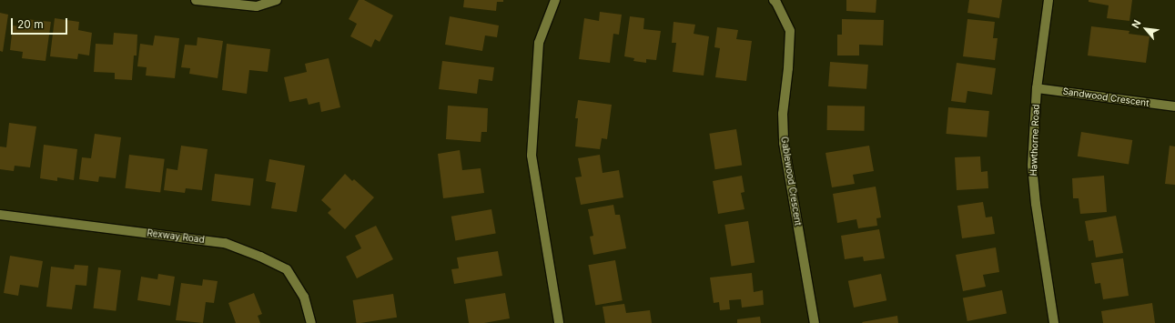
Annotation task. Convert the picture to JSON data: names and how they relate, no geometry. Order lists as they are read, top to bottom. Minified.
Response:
{"streets":{"street":["Sandwood Crescent","Hawthorne Road","Gablewood Crescent","Rexway Road"]},"crossings":[["Sandwood Crescent","Hawthorne Road"]],"scale_bar":"20 m","north":"top left"}
